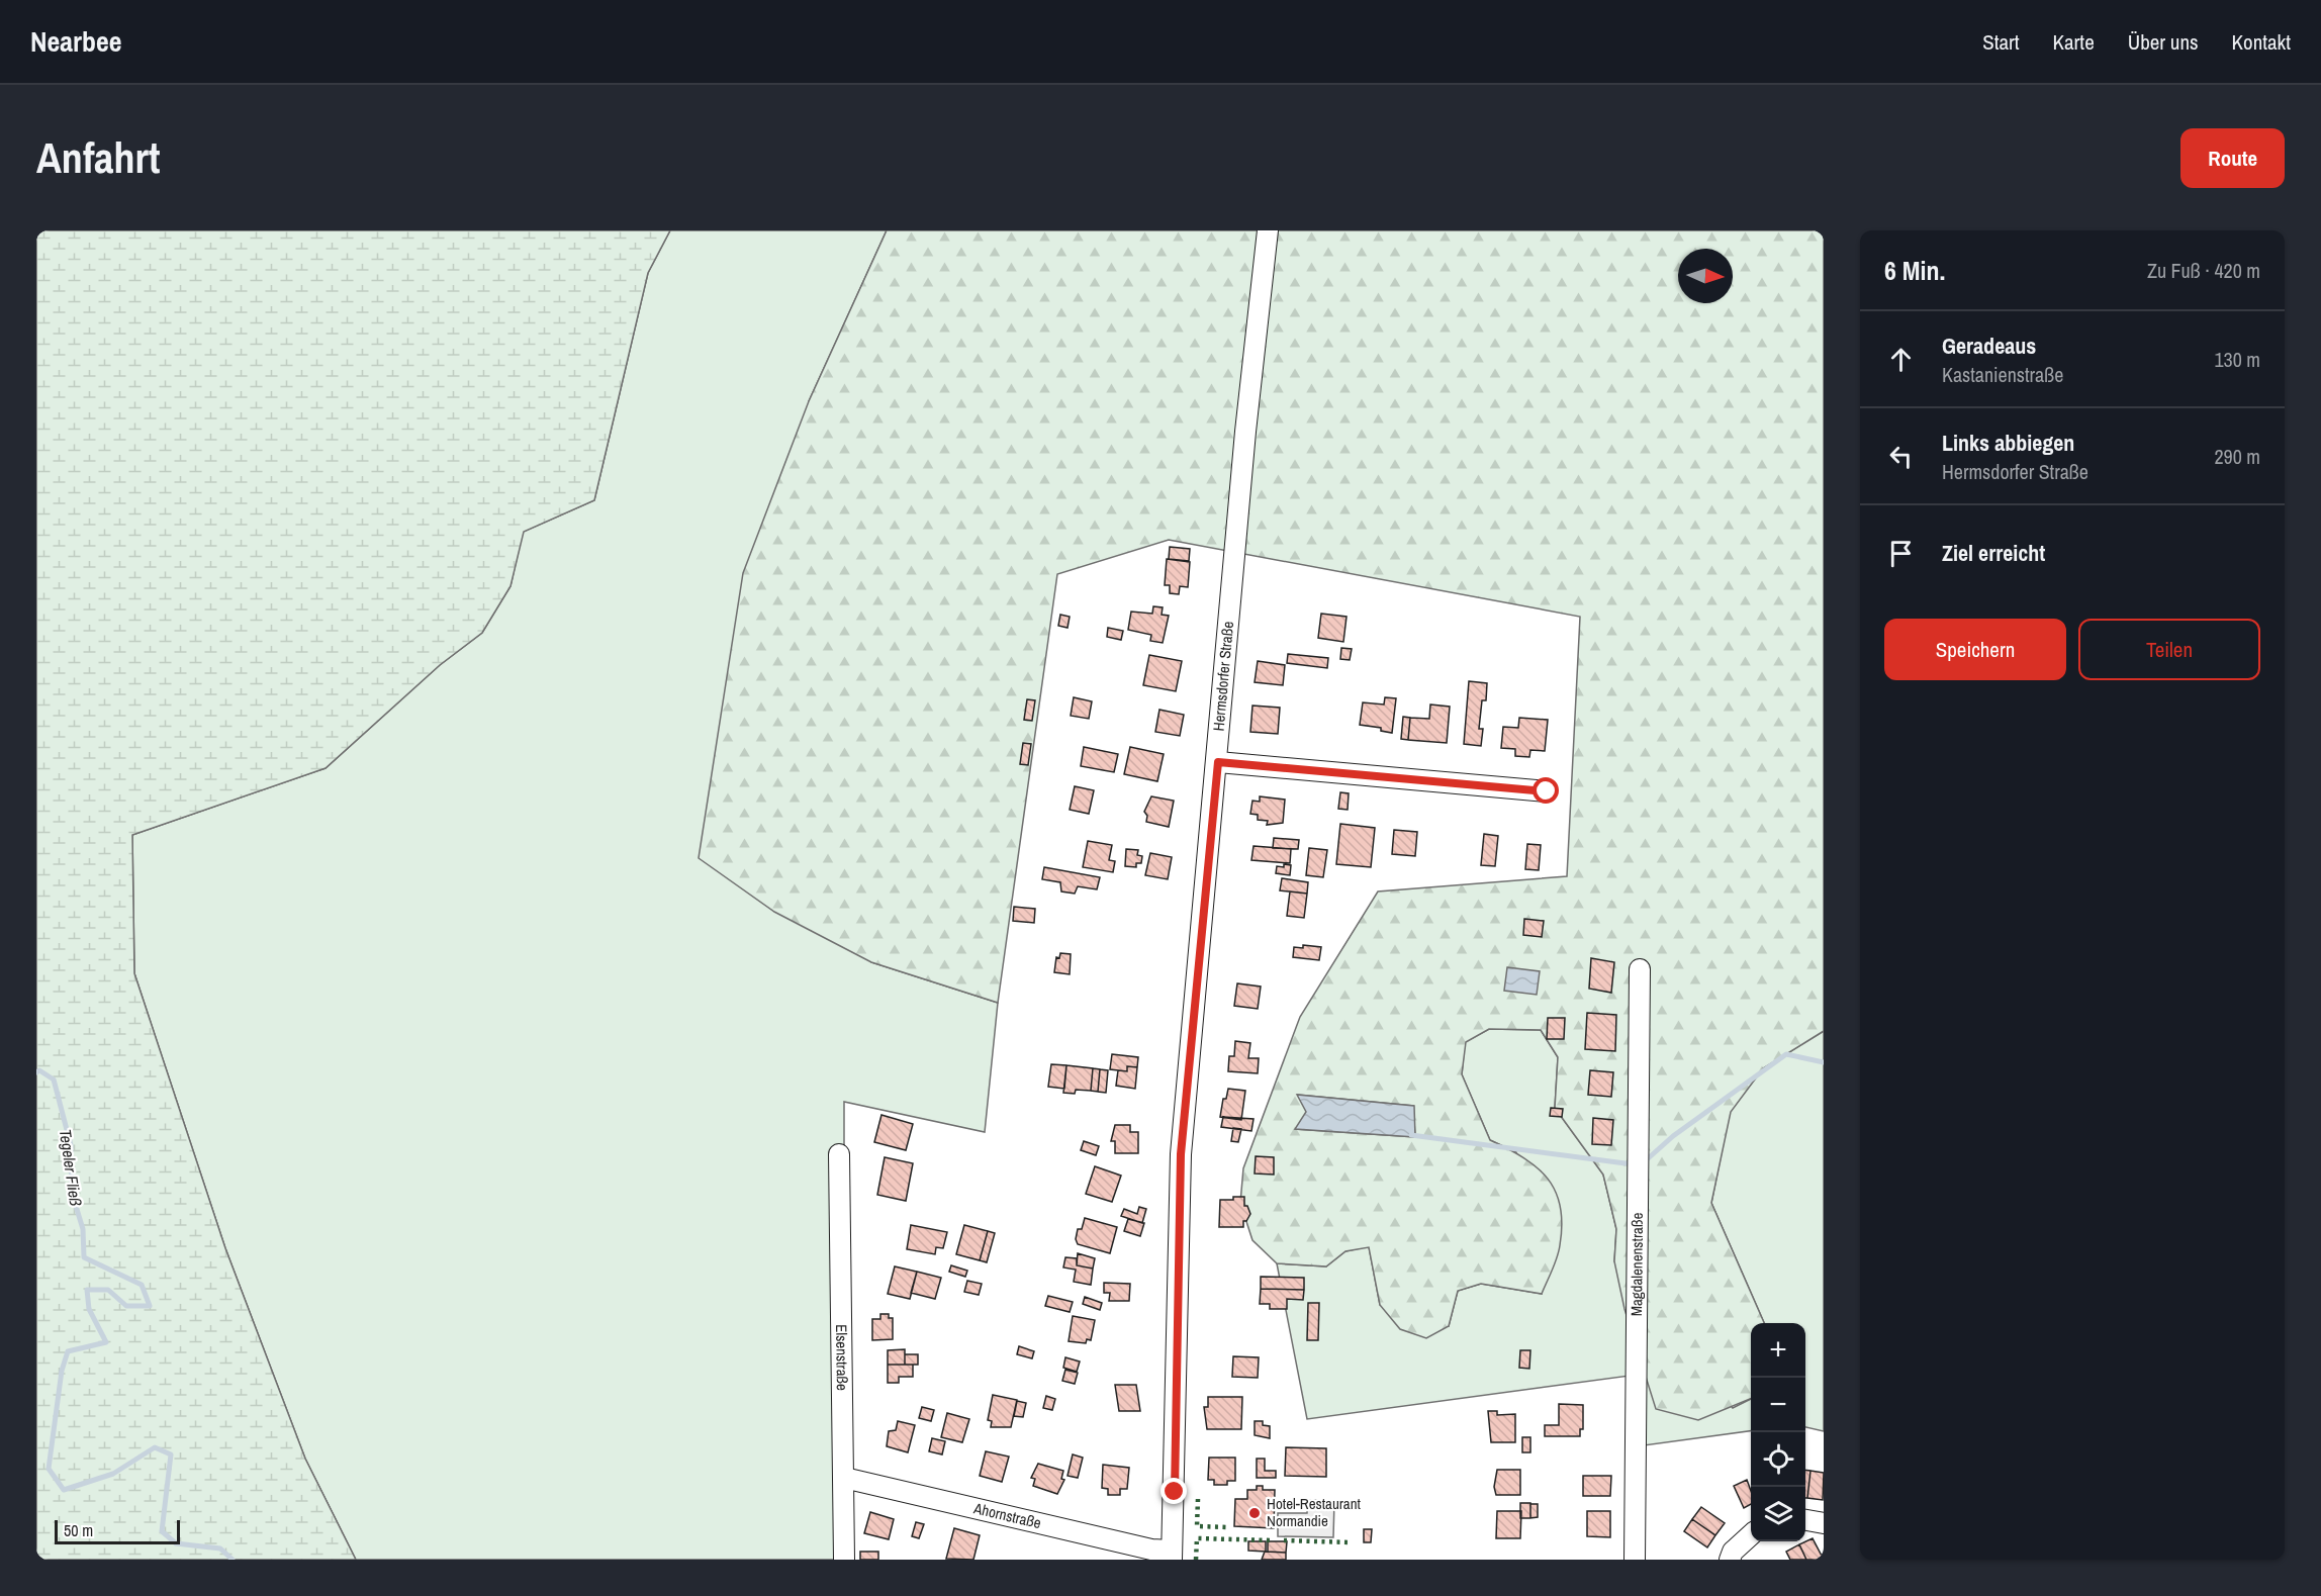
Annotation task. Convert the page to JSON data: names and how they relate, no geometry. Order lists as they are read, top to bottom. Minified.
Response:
{"streets":{"street":["Hermsdorfer Straße","Magdalenenstraße","Elsenstraße","Ahornstraße"]},"crossings":[["Hermsdorfer Straße","Ahornstraße"],["Elsenstraße","Ahornstraße"]],"water":["Tegeler Fließ"],"places":["Hotel-Restaurant Normandie"],"scale_bar":"50 m","north":"right","page":{"header":"Nearbee","nav":["Start","Karte","Über uns","Kontakt"],"buttons":["Route",["Speichern","Teilen"]],"title":"Anfahrt","heading":["6 Min.","Zu Fuß · 420 m"],"list":[["Geradeaus","Kastanienstraße","130 m"],["Links abbiegen","Hermsdorfer Straße","290 m"],"Ziel erreicht"],"map_buttons":["+","−"],"scale":"50 m"}}
